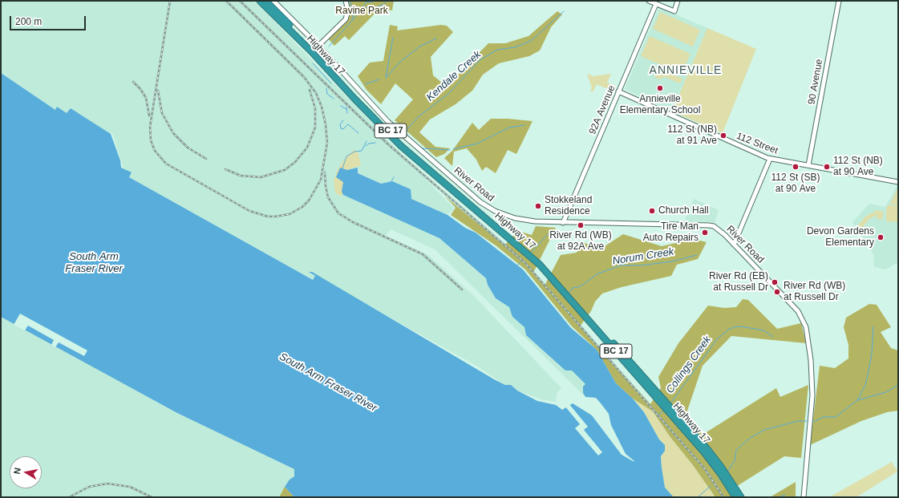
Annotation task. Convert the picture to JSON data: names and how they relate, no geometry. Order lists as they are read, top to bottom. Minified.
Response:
{"streets":{"highway":["Highway 17","BC 17"],"street":["90 Avenue","92A Avenue","112 Street","River Road"]},"crossings":[["90 Avenue","112 Street"],["92A Avenue","112 Street"],["92A Avenue","River Road"]],"districts":["ANNIEVILLE"],"water":["Kendale Creek","South Arm Fraser River","Norum Creek","Collings Creek"],"parks":["Ravine Park"],"places":["Annieville Elementary School","112 St (NB) at 91 Ave","112 St (SB) at 90 Ave","112 St (NB) at 90 Ave","Stokkeland Residence","Church Hall","River Rd (WB) at 92A Ave","Tire Man Auto Repairs","Devon Gardens Elementary","River Rd (EB) at Russell Dr","River Rd (WB) at Russell Dr"],"scale_bar":"200 m","north":"left"}
